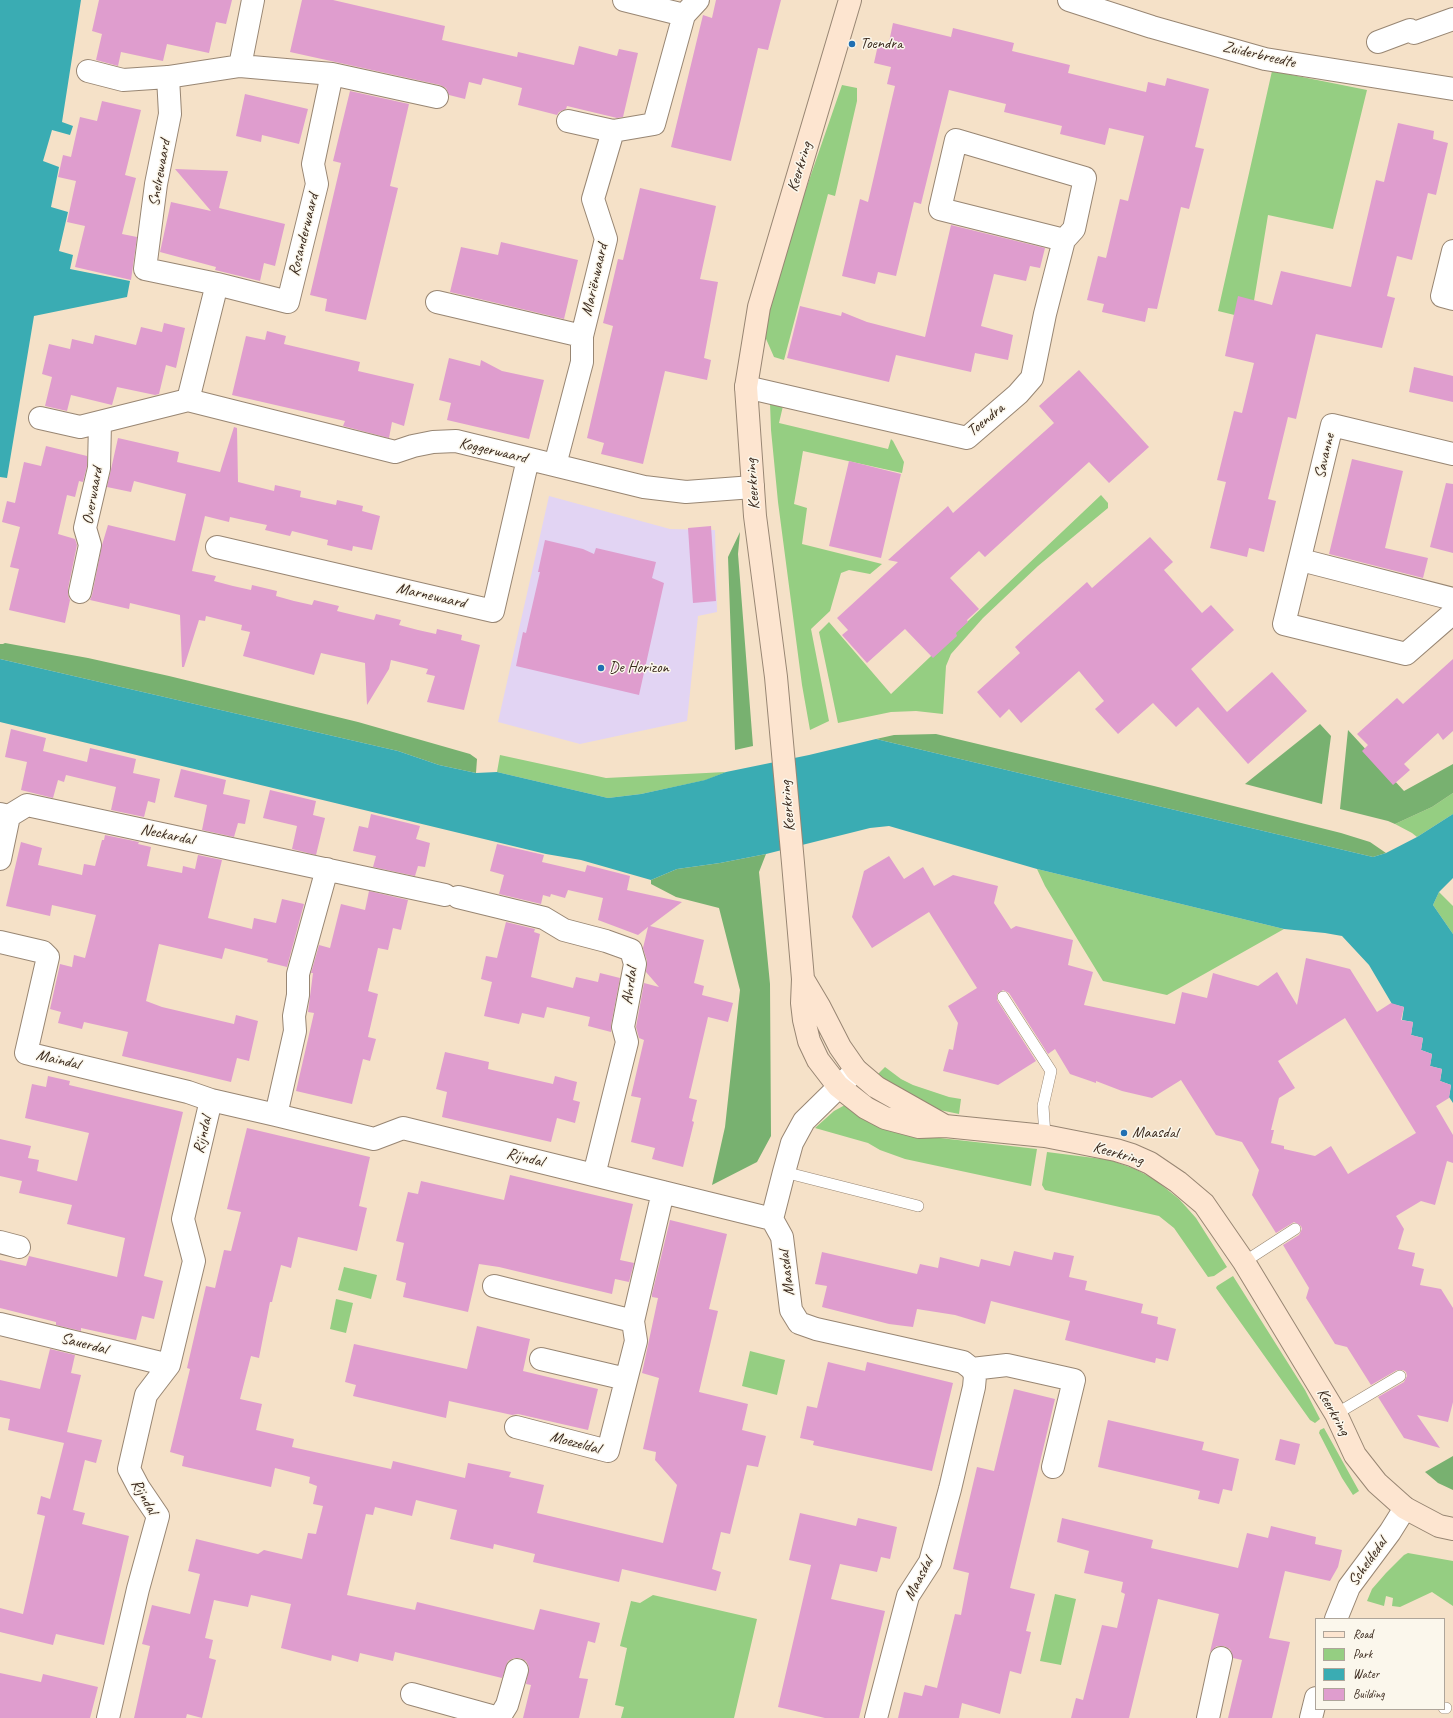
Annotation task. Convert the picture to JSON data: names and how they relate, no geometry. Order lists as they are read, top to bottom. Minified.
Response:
{"streets":{"street":["Zuiderbreedte","Keerkring","Snelrewaard","Rosanderwaard","Mariënwaard","Toendra","Koggerwaard","Savanne","Overwaard","Marnewaard","Neckardal","Ahrdal","Maindal","Rijndal","Maasdal","Sauerdal","Moezeldal","Scheldedal"]},"crossings":[["Keerkring","Toendra"],["Keerkring","Koggerwaard"],["Keerkring","Scheldedal"],["Snelrewaard","Rosanderwaard"],["Mariënwaard","Koggerwaard"],["Koggerwaard","Marnewaard"],["Neckardal","Ahrdal"],["Ahrdal","Rijndal"],["Maindal","Rijndal"],["Rijndal","Maasdal"],["Rijndal","Sauerdal"],["Rijndal","Moezeldal"]],"places":["Toendra","De Horizon","Maasdal"],"legend":["Road","Park","Water","Building"]}
